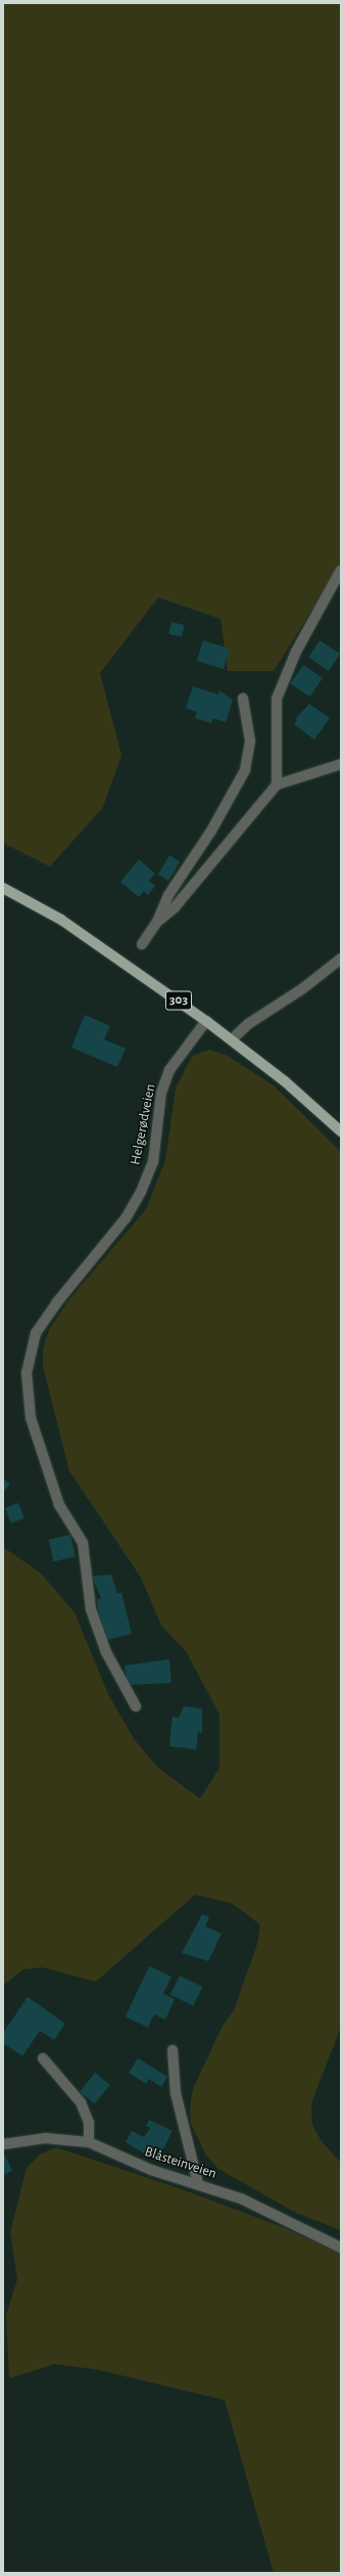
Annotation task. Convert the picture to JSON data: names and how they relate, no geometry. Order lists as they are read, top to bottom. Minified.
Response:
{"streets":{"main road":["303"],"street":["Helgerødveien","Blåsteinveien"]},"crossings":[["303","Helgerødveien"]]}
